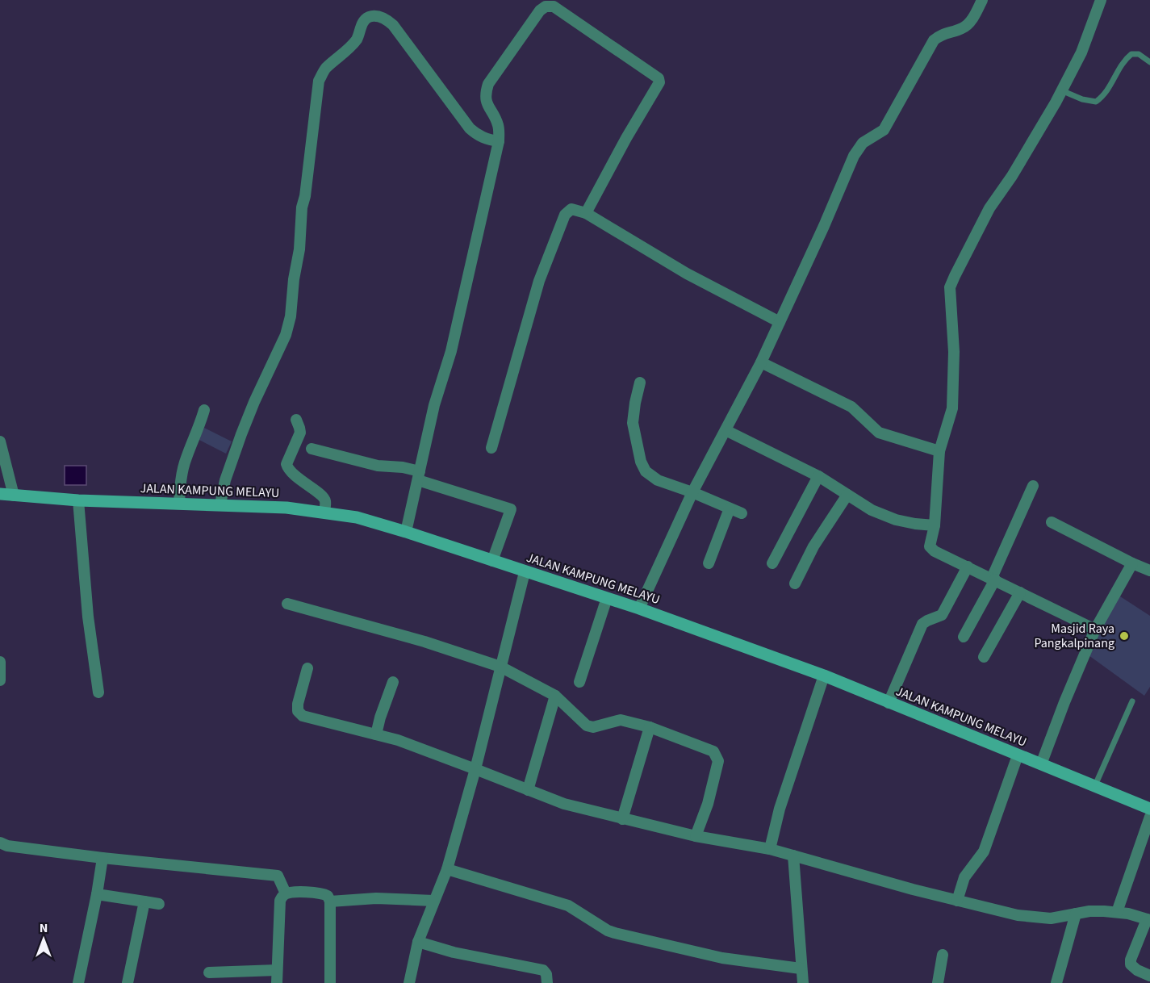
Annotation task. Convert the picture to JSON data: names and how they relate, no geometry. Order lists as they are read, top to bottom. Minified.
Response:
{"streets":{"main road":["JALAN KAMPUNG MELAYU"]},"places":["Masjid Raya Pangkalpinang"],"north":"top"}
